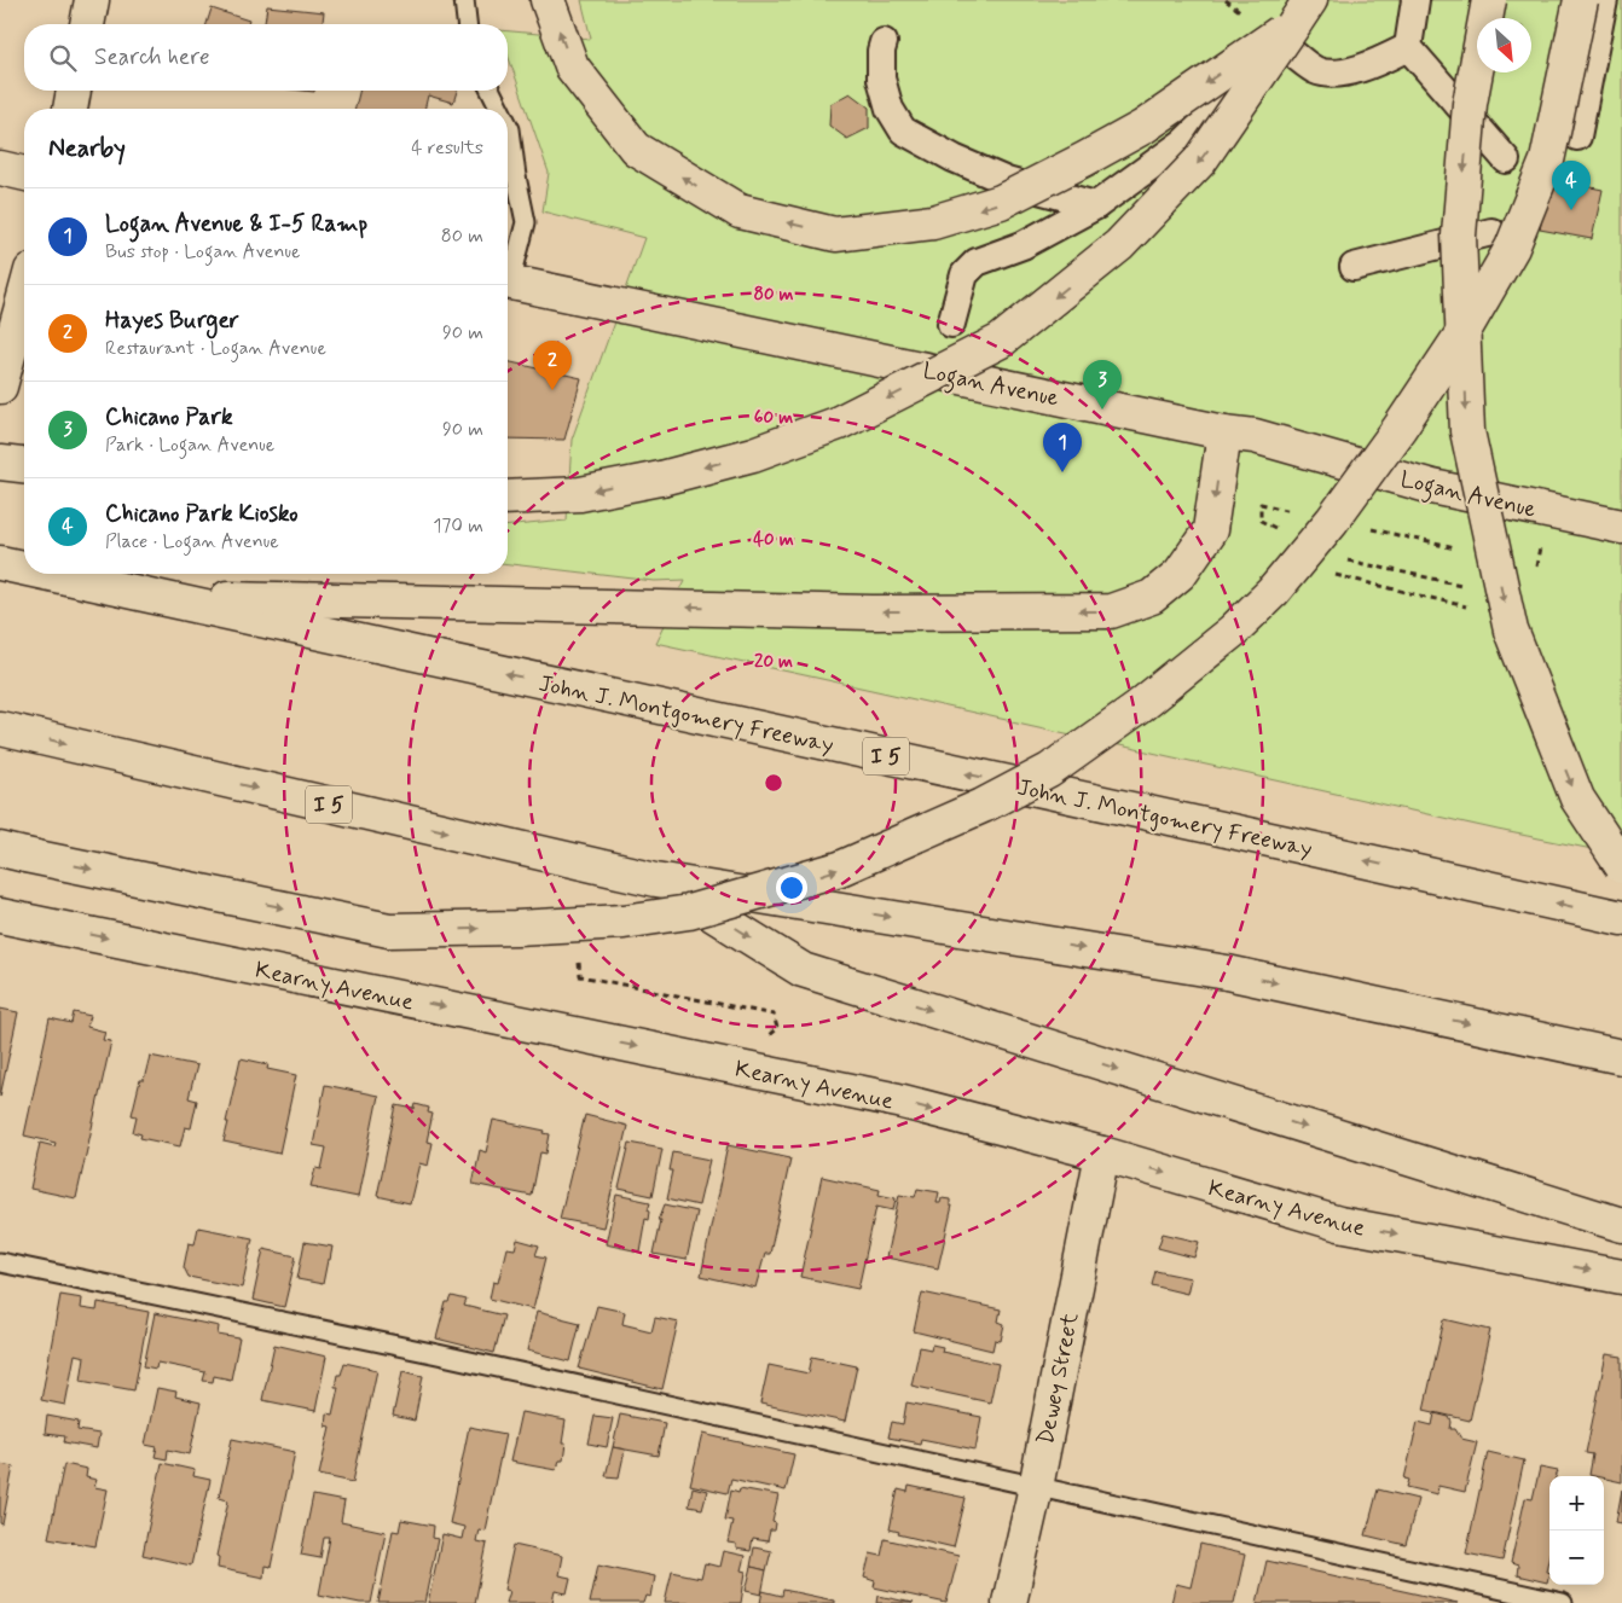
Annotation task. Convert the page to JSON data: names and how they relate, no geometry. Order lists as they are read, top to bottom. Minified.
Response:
{"streets":{"main road":["Logan Avenue","John J. Montgomery Freeway","I 5","Kearny Avenue","Dewey Street"]},"crossings":[["Kearny Avenue","Dewey Street"]],"north":"bottom right","page":{"search":"Search here","heading":["Nearby","4 results"],"pins":["4","2","3","1"],"list":[{"mark":"1","name":"Logan Avenue & I-5 Ramp","note":"Bus stop · Logan Avenue","value":"80 m"},{"mark":"2","name":"Hayes Burger","note":"Restaurant · Logan Avenue","value":"90 m"},{"mark":"3","name":"Chicano Park","note":"Park · Logan Avenue","value":"90 m"},{"mark":"4","name":"Chicano Park Kiosko","note":"Place · Logan Avenue","value":"170 m"}],"map_buttons":["+","−"]},"rings":["80 m","60 m","40 m","20 m"]}
